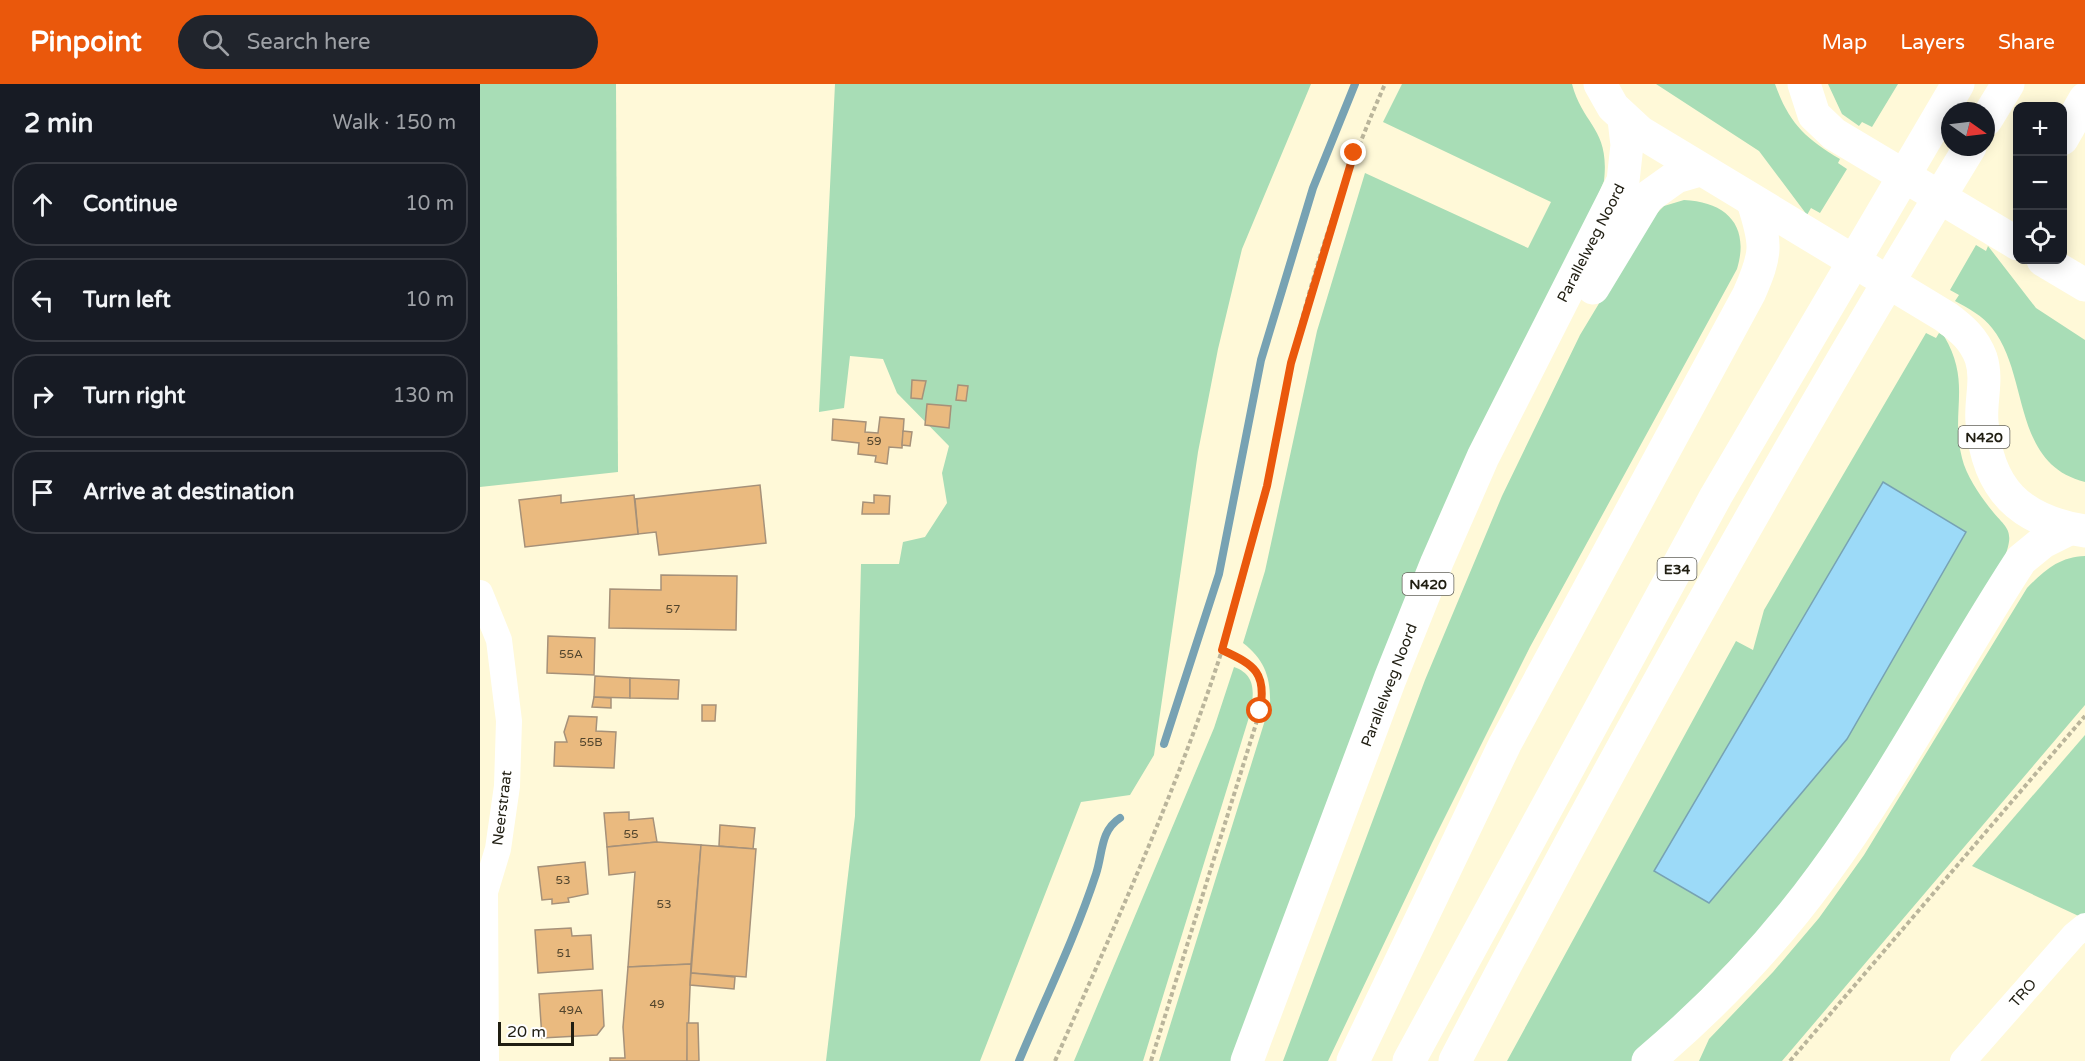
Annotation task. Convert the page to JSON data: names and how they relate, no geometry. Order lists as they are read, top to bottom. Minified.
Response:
{"streets":{"highway":["Parallelweg Noord","N420","E34"],"street":["Neerstraat","TRO"]},"crossings":[["Parallelweg Noord","N420"]],"house_numbers":["59","57","55A","55B","55","53","53","51","49","49A"],"scale_bar":"20 m","north":"right","page":{"header":"Pinpoint","search":"Search here","nav":["Map","Layers","Share"],"heading":["2 min","Walk · 150 m"],"map_buttons":["+","−"],"list":[["Continue","10 m"],["Turn left","10 m"],["Turn right","130 m"],"Arrive at destination"],"scale":"20 m"}}
